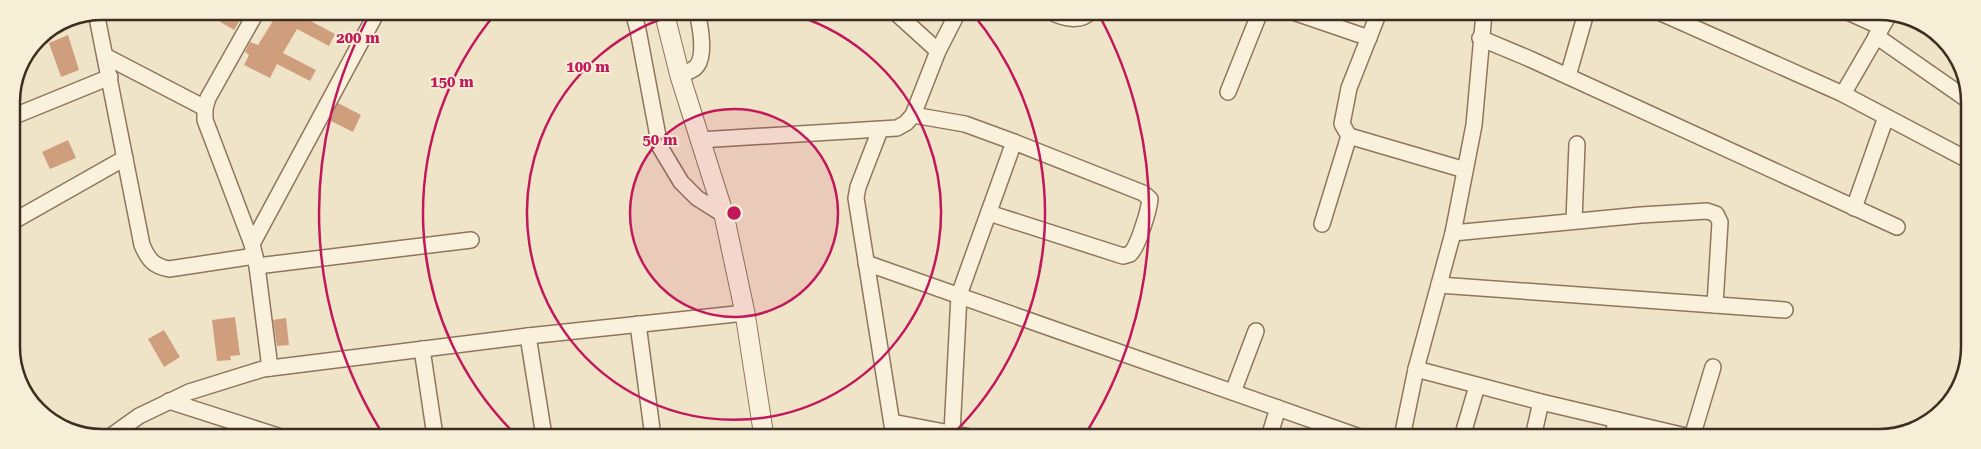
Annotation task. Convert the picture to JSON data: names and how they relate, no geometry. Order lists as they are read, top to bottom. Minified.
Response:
{"rings":["200 m","100 m","150 m","50 m"]}
